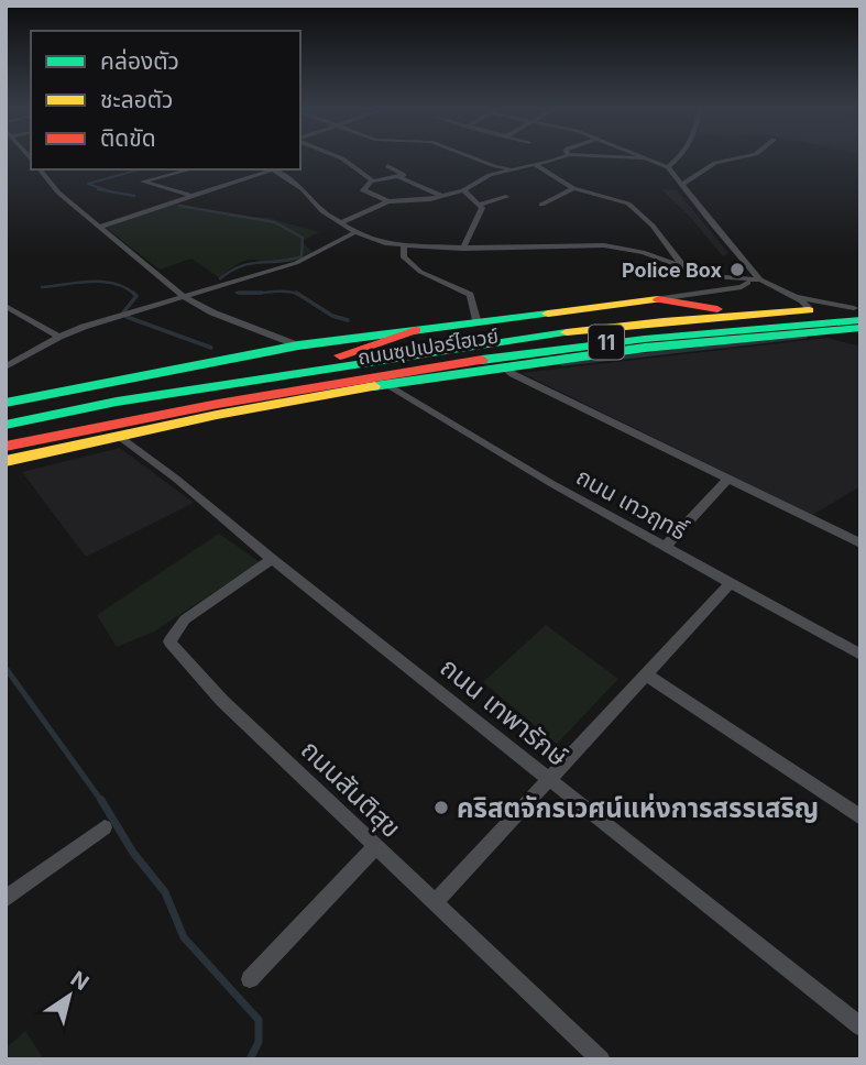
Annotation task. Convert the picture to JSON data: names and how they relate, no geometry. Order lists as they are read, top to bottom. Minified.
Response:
{"streets":{"main road":["11","ถนนซุปเปอร์ไฮเวย์"],"street":["ถนน เทวฤทธิ์","ถนน เทพารักษ์","ถนนสันติสุข"]},"crossings":[["ถนน เทพารักษ์","ถนนสันติสุข"]],"places":["Police Box","คริสตจักรเวศน์แห่งการสรรเสริญ"],"legend":["คล่องตัว","ชะลอตัว","ติดขัด"],"north":"top right"}
